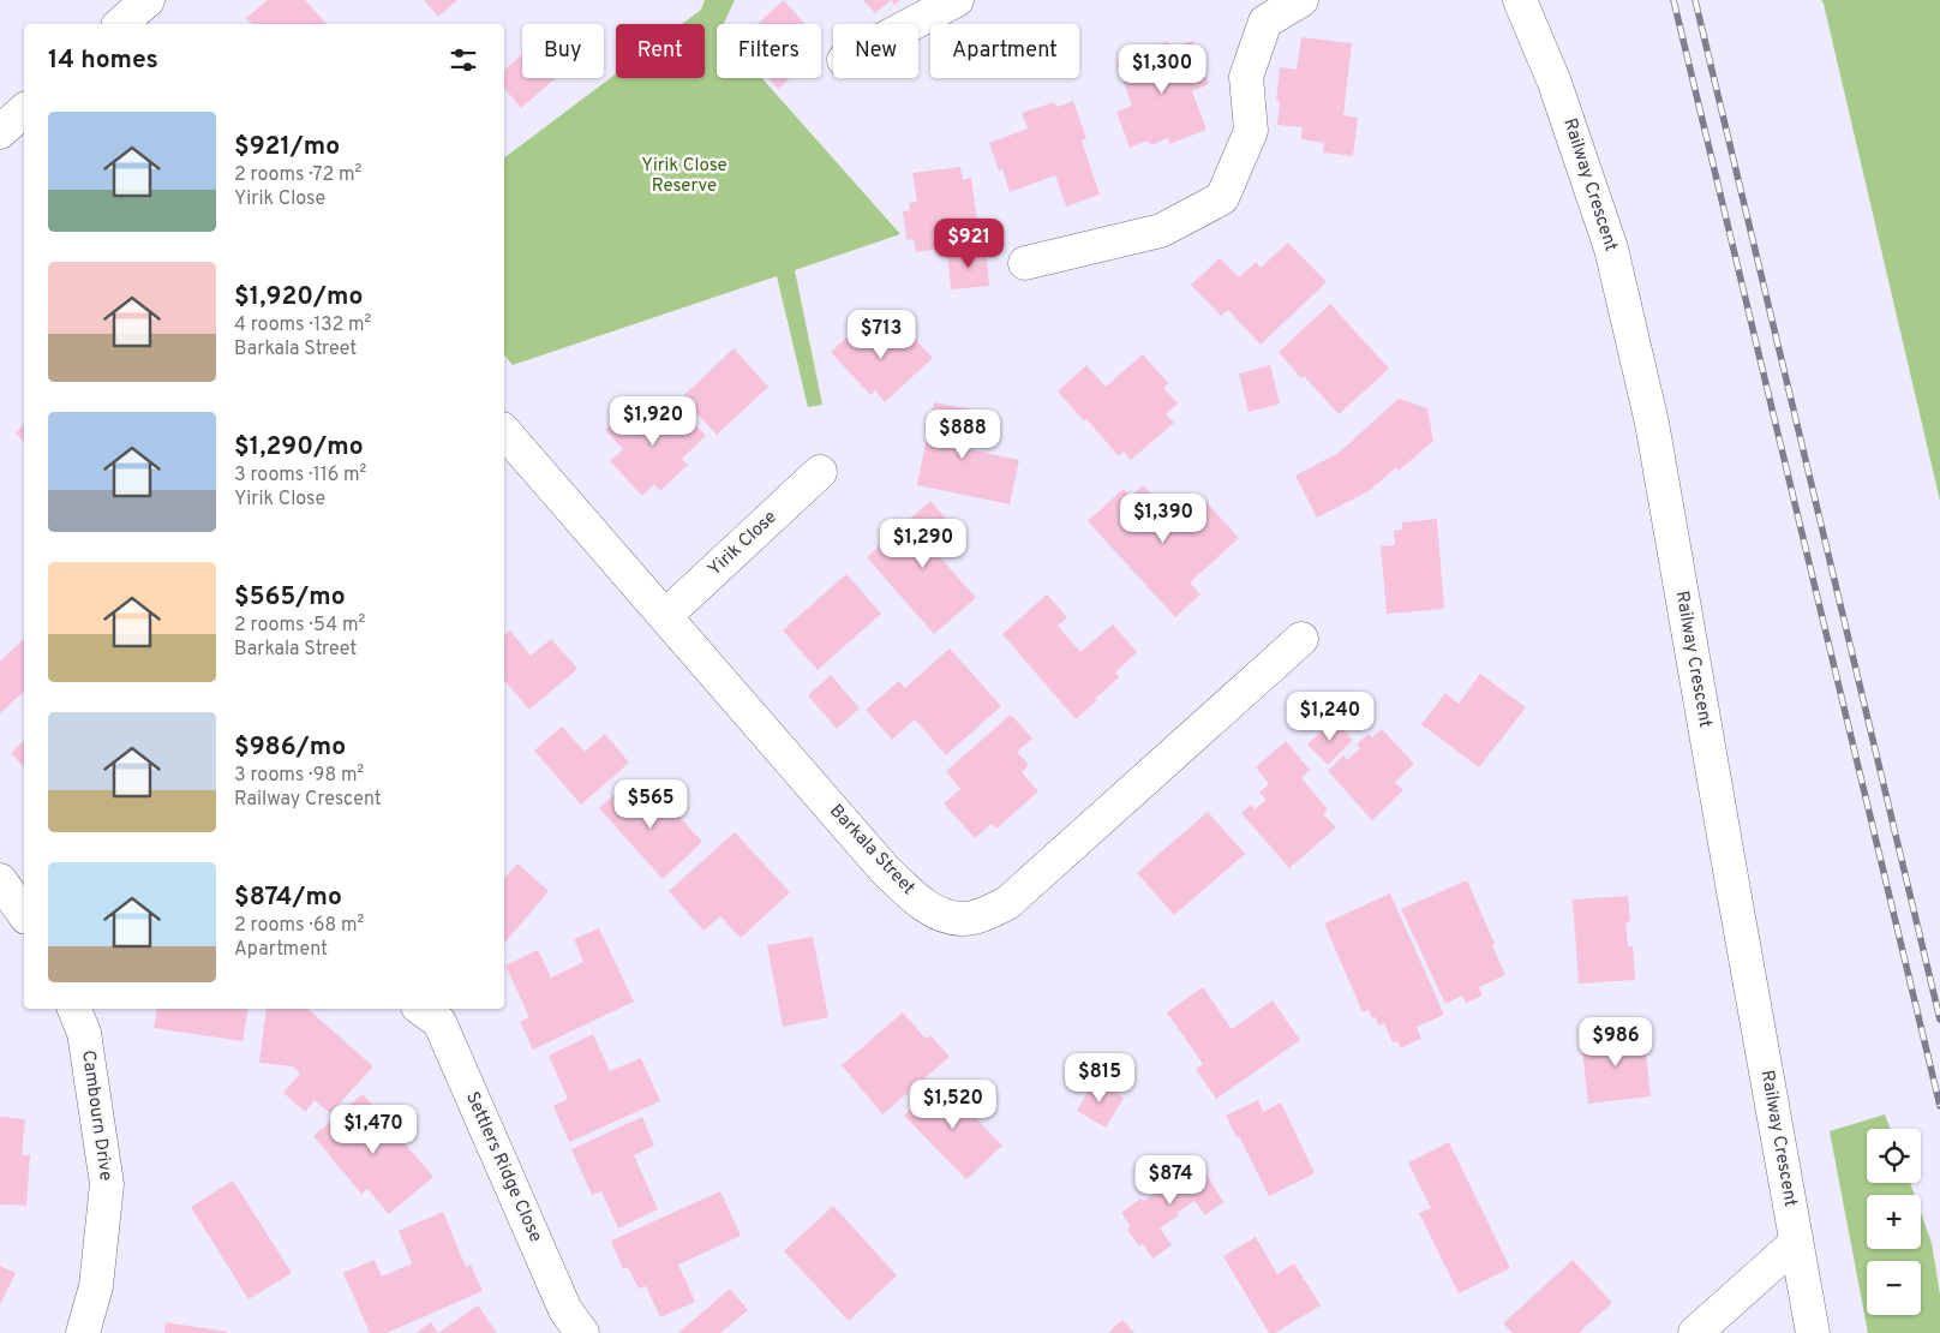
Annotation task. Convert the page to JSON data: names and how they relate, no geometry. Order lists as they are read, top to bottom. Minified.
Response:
{"streets":{"street":["Railway Crescent","Yirik Close","Barkala Street","Cambourn Drive","Settlers Ridge Close"]},"crossings":[["Yirik Close","Barkala Street"]],"parks":["Yirik Close Reserve"],"page":{"chip":["Buy","Rent","Filters","New","Apartment"],"heading":"14 homes","price":["$1,300","$921","$713","$1,920","$888","$1,390","$1,290","$1,240","$565","$986","$815","$1,520","$1,470","$874"],"list":[{"name":"$921/mo","note":"2 rooms · 72 m² · Yirik Close"},{"name":"$1,920/mo","note":"4 rooms · 132 m² · Barkala Street"},{"name":"$1,290/mo","note":"3 rooms · 116 m² · Yirik Close"},{"name":"$565/mo","note":"2 rooms · 54 m² · Barkala Street"},{"name":"$986/mo","note":"3 rooms · 98 m² · Railway Crescent"},{"name":"$874/mo","note":"2 rooms · 68 m² · Apartment"}],"map_buttons":["+","−"]}}
